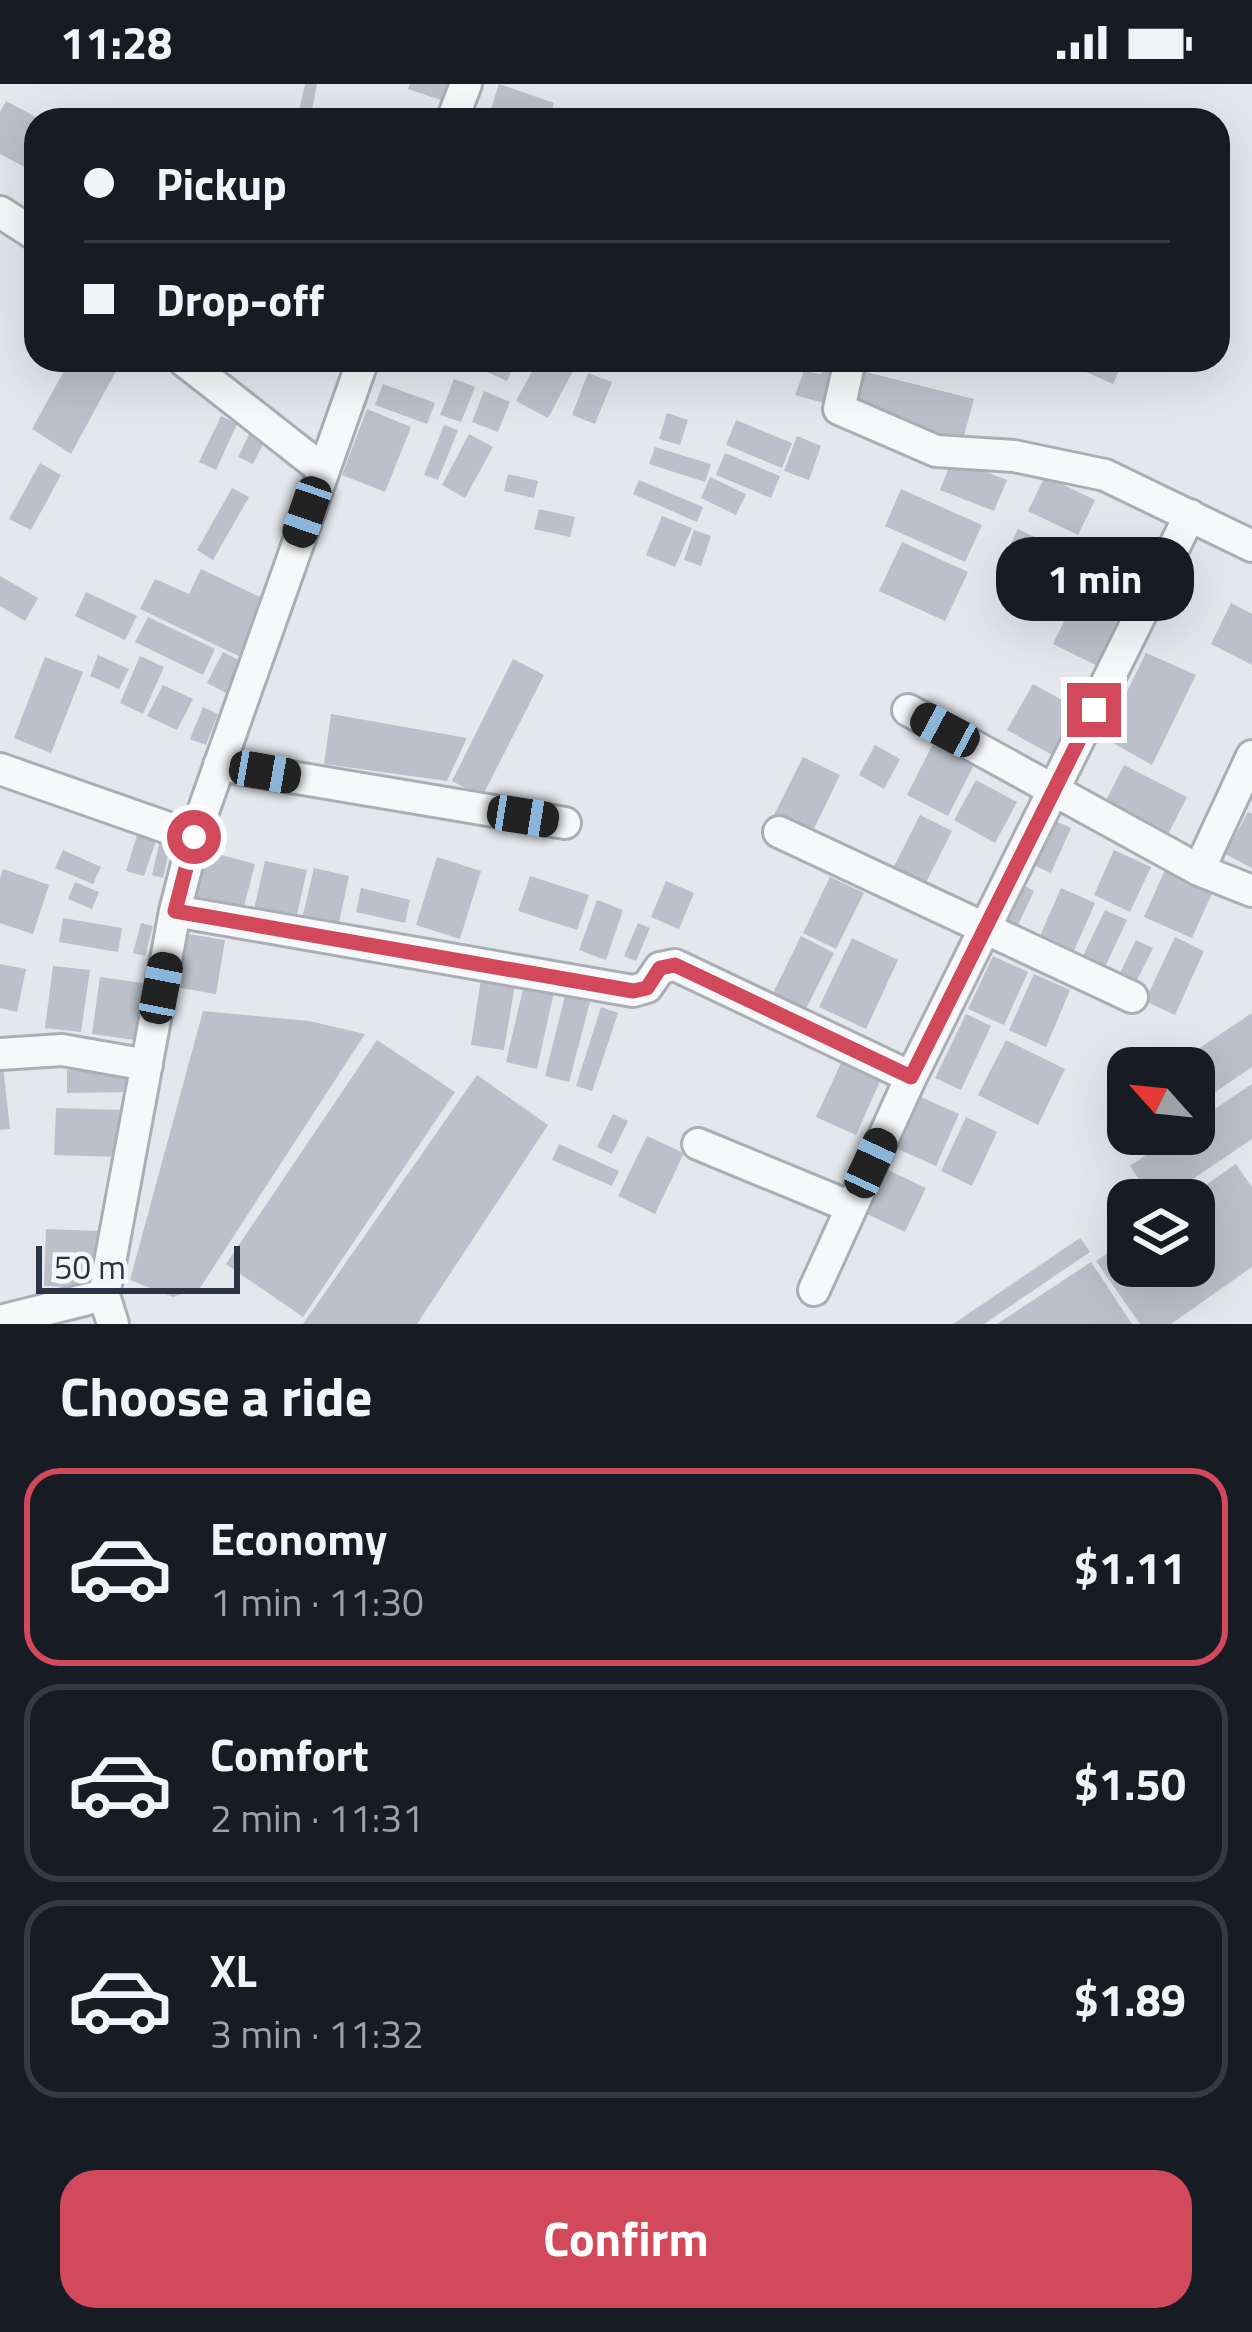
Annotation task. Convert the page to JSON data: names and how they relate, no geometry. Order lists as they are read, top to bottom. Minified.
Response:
{"scale_bar":"50 m","north":"top left","page":{"status":"11:28","banner":["Pickup","Drop-off"],"bubble":"1 min","scale":"50 m","heading":"Choose a ride","list":[{"name":"Economy","note":"1 min · 11:30","value":"$1.11"},{"name":"Comfort","note":"2 min · 11:31","value":"$1.50"},{"name":"XL","note":"3 min · 11:32","value":"$1.89"}],"buttons":"Confirm"}}
